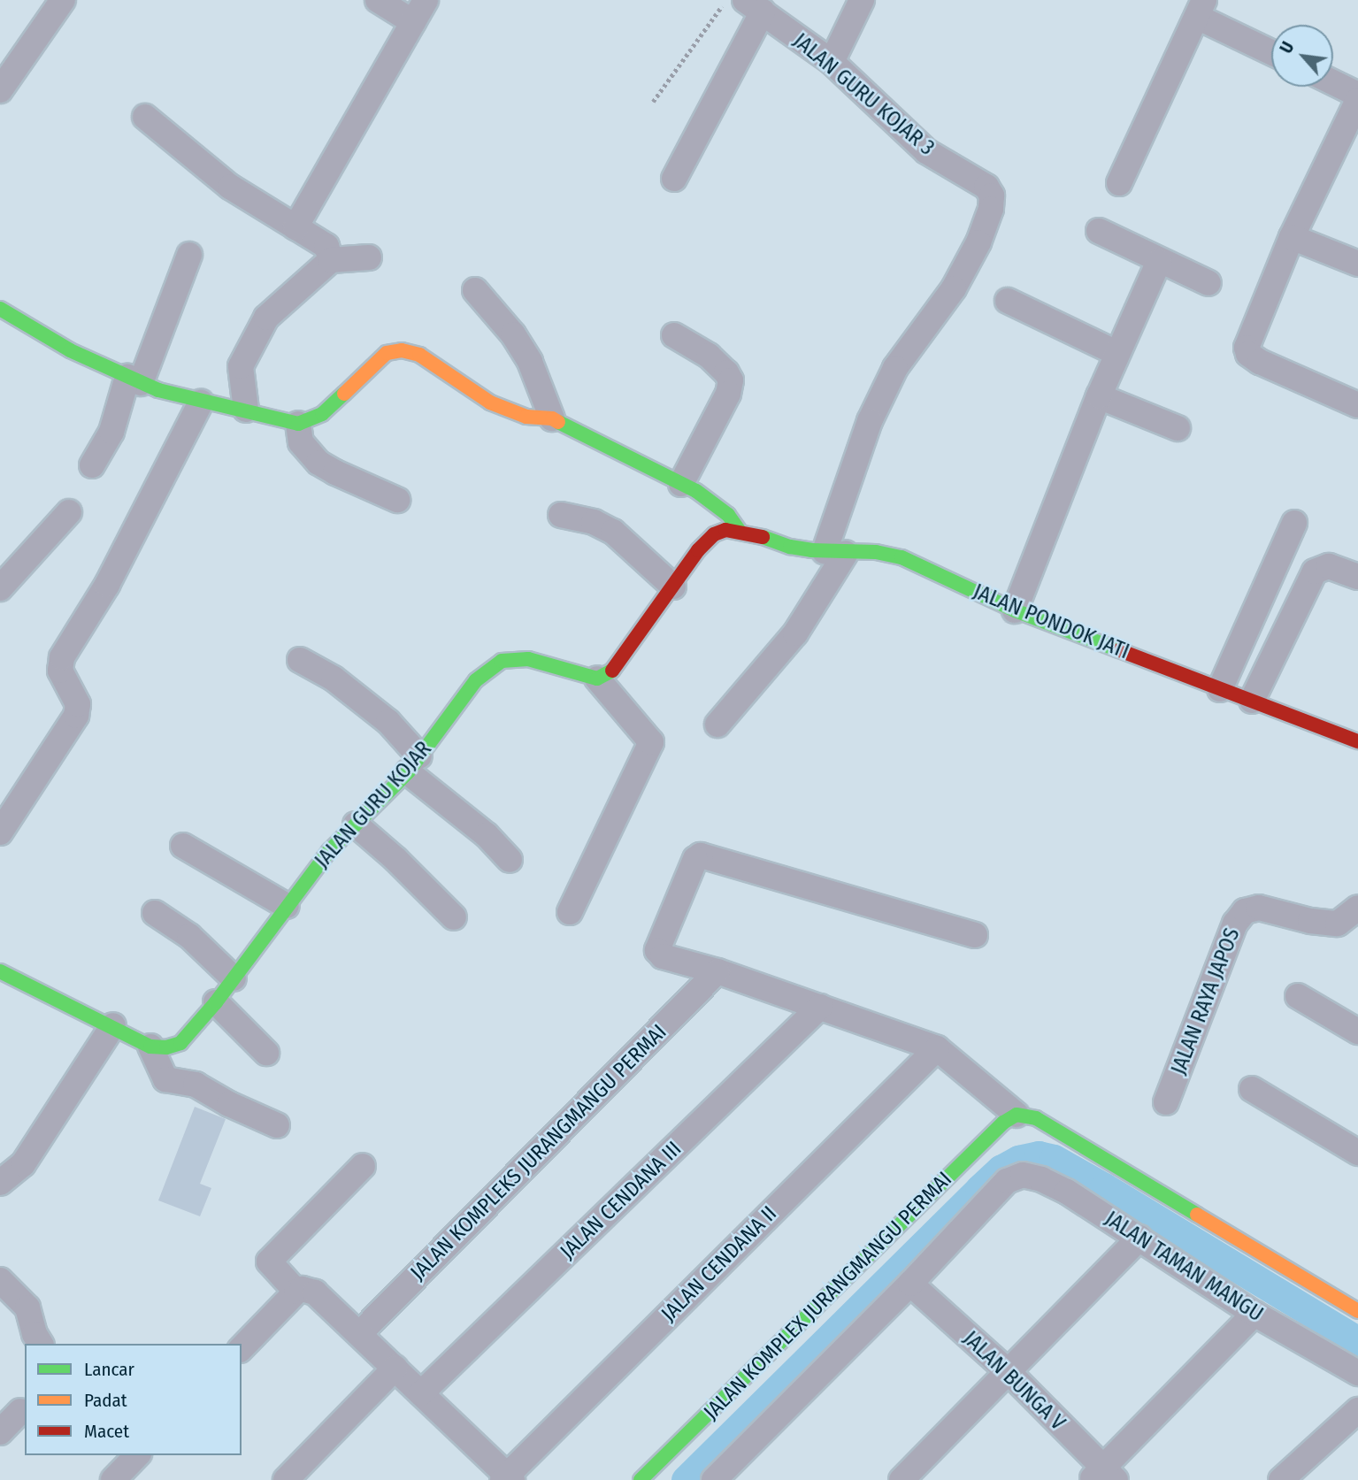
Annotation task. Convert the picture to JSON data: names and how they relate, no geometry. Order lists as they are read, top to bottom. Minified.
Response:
{"streets":{"street":["JALAN GURU KOJAR 3","JALAN PONDOK JATI","JALAN GURU KOJAR","JALAN RAYA JAPOS","JALAN KOMPLEKS JURANGMANGU PERMAI","JALAN CENDANA III","JALAN CENDANA II","JALAN TAMAN MANGU","JALAN KOMPLEX JURANGMANGU PERMAI","JALAN BUNGA V"]},"crossings":[["JALAN GURU KOJAR 3","JALAN PONDOK JATI"],["JALAN TAMAN MANGU","JALAN BUNGA V"]],"legend":["Lancar","Padat","Macet"],"north":"top left"}
